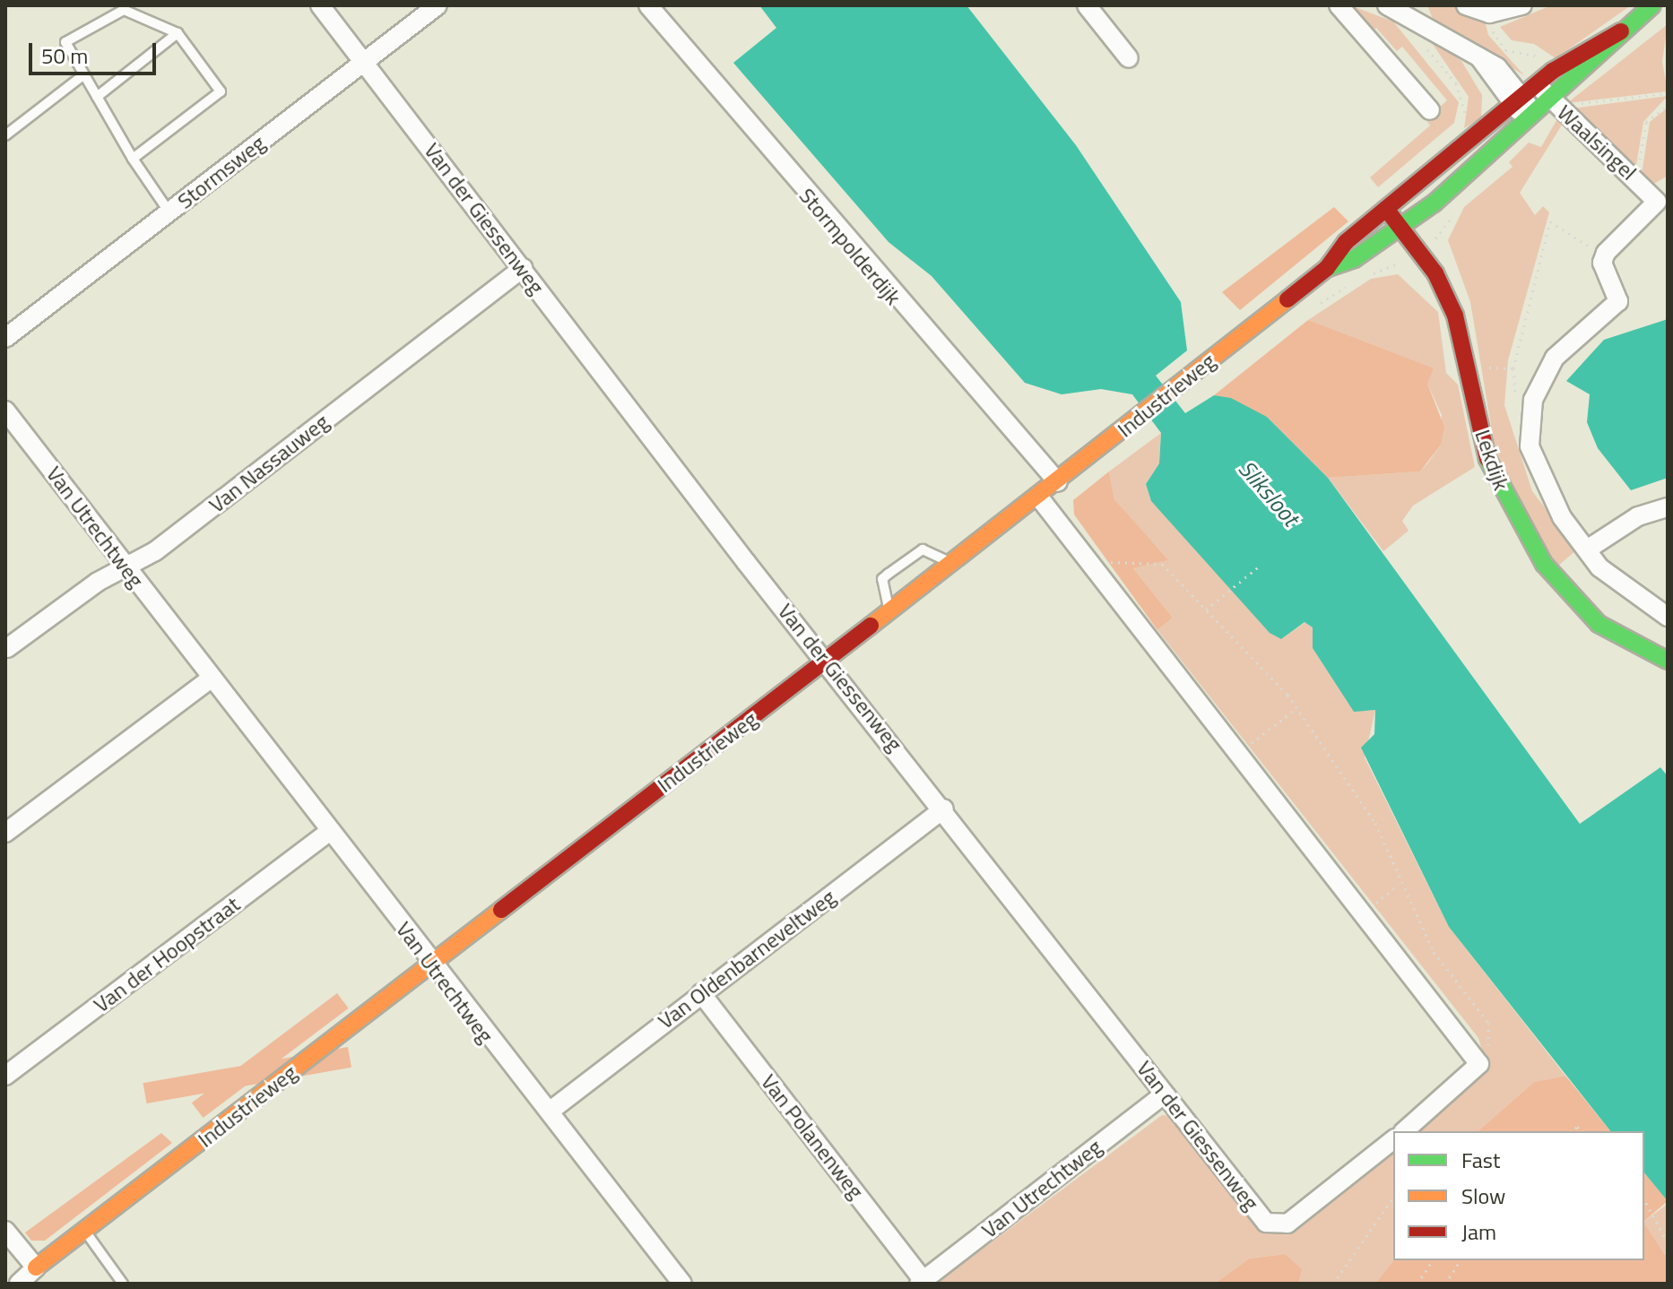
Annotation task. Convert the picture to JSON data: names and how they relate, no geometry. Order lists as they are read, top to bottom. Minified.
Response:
{"streets":{"street":["Waalsingel","Stormsweg","Van der Giessenweg","Stormpolderdijk","Industrieweg","Lekdijk","Van Nassauweg","Van Utrechtweg","Van der Hoopstraat","Van Oldenbarneveltweg","Van Polanenweg"]},"crossings":[["Waalsingel","Industrieweg"],["Stormsweg","Van der Giessenweg"],["Van der Giessenweg","Industrieweg"],["Van der Giessenweg","Van Nassauweg"],["Van der Giessenweg","Van Utrechtweg"],["Van der Giessenweg","Van Oldenbarneveltweg"],["Stormpolderdijk","Industrieweg"],["Industrieweg","Lekdijk"],["Industrieweg","Van Utrechtweg"],["Van Nassauweg","Van Utrechtweg"],["Van Utrechtweg","Van der Hoopstraat"],["Van Utrechtweg","Van Oldenbarneveltweg"],["Van Utrechtweg","Van Polanenweg"],["Van Oldenbarneveltweg","Van Polanenweg"]],"water":["Sliksloot"],"legend":["Fast","Slow","Jam"],"scale_bar":"50 m"}
